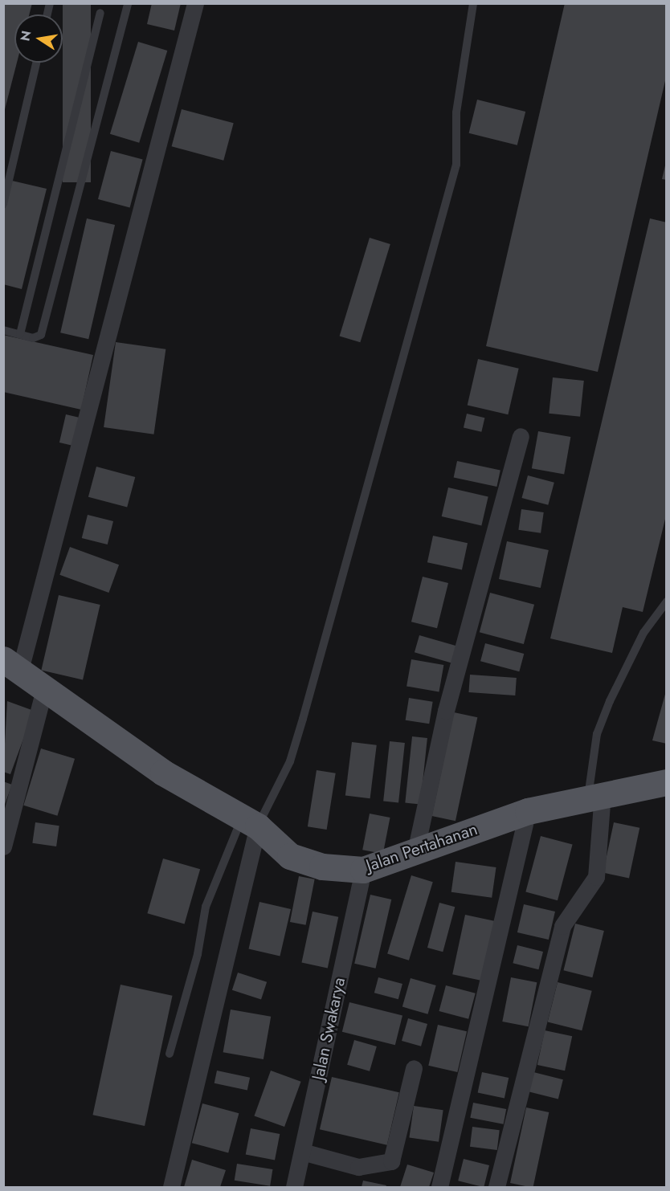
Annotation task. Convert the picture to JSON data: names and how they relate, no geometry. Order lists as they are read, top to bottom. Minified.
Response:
{"streets":{"main road":["Jalan Pertahanan"],"street":["Jalan Swakarya"]},"crossings":[["Jalan Pertahanan","Jalan Swakarya"]],"north":"left"}
